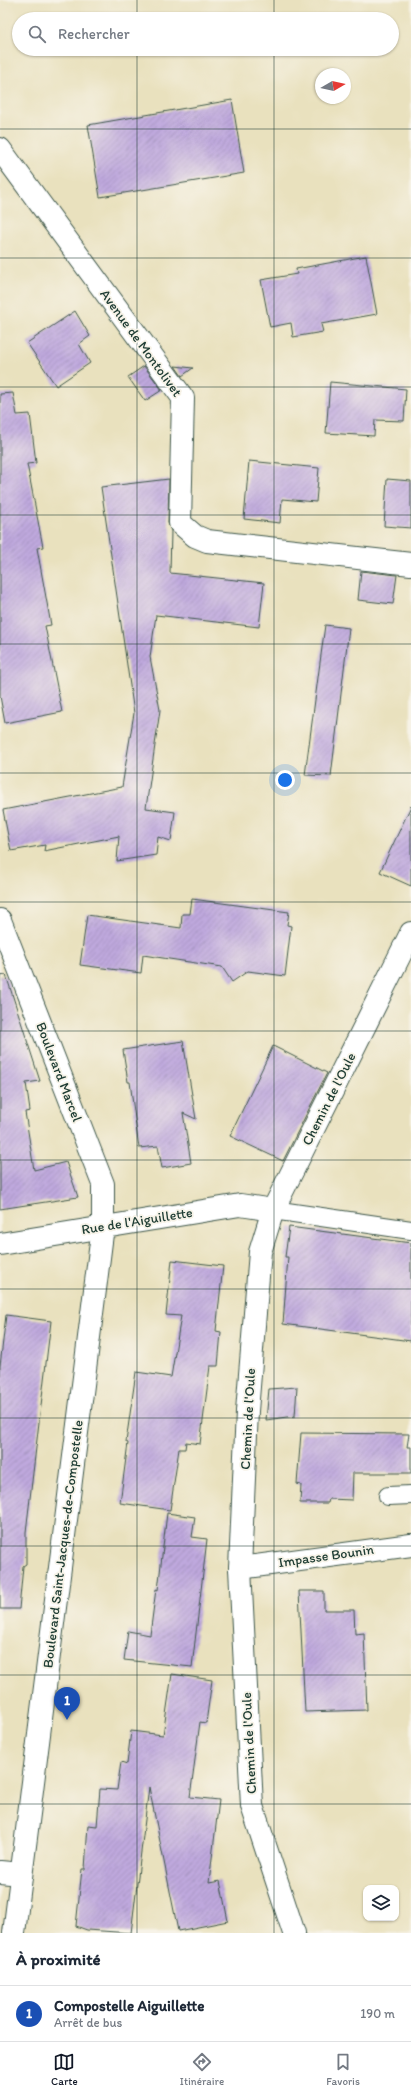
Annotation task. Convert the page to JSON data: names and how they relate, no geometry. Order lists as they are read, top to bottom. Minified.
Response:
{"streets":{"street":["Avenue de Montolivet","Boulevard Marcel","Chemin de l'Oule","Rue de l'Aiguillette","Boulevard Saint-Jacques-de-Compostelle","Impasse Bounin"]},"crossings":[["Boulevard Marcel","Rue de l'Aiguillette"],["Boulevard Marcel","Boulevard Saint-Jacques-de-Compostelle"],["Chemin de l'Oule","Rue de l'Aiguillette"],["Chemin de l'Oule","Impasse Bounin"],["Rue de l'Aiguillette","Boulevard Saint-Jacques-de-Compostelle"]],"north":"right","page":{"search":"Rechercher","pins":"1","heading":"À proximité","list":[{"mark":"1","name":"Compostelle Aiguillette","note":"Arrêt de bus","value":"190 m"}],"nav":["Carte","Itinéraire","Favoris"]}}
